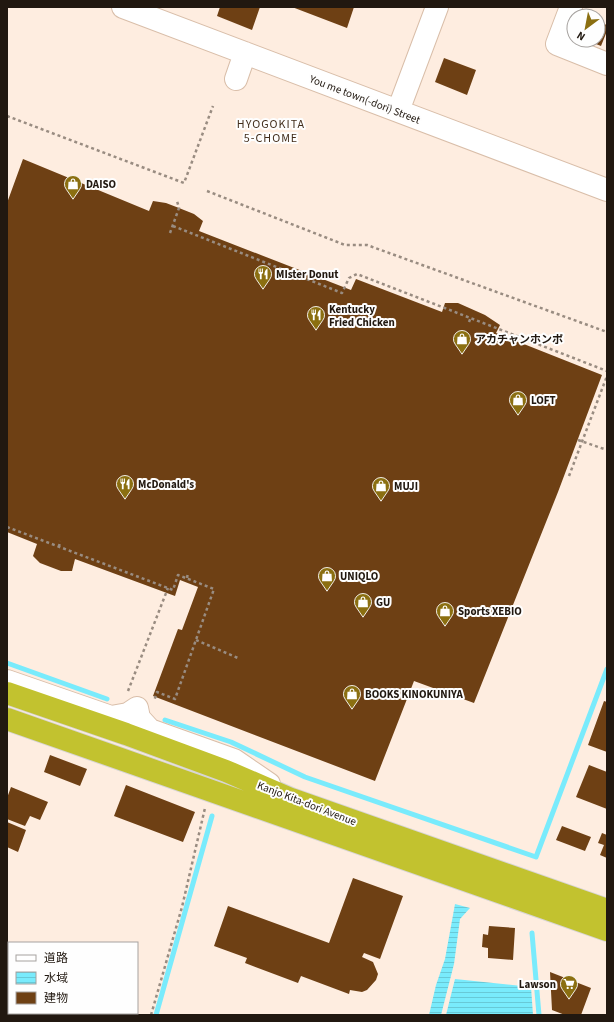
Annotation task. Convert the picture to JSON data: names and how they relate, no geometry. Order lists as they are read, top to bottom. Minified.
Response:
{"streets":{"highway":["Kanjo Kita-dori Avenue"],"street":["You me town(-dori) Street"]},"districts":["HYOGOKITA 5-CHOME"],"places":{"shop":["DAISO","アカチャンホンポ","LOFT","MUJI","UNIQLO","GU","Sports XEBIO","BOOKS KINOKUNIYA"],"restaurant":["MIster Donut","Kentucky Fried Chicken","McDonald's"],"supermarket":["Lawson"]},"legend":["道路","水域","建物"],"north":"bottom left"}
